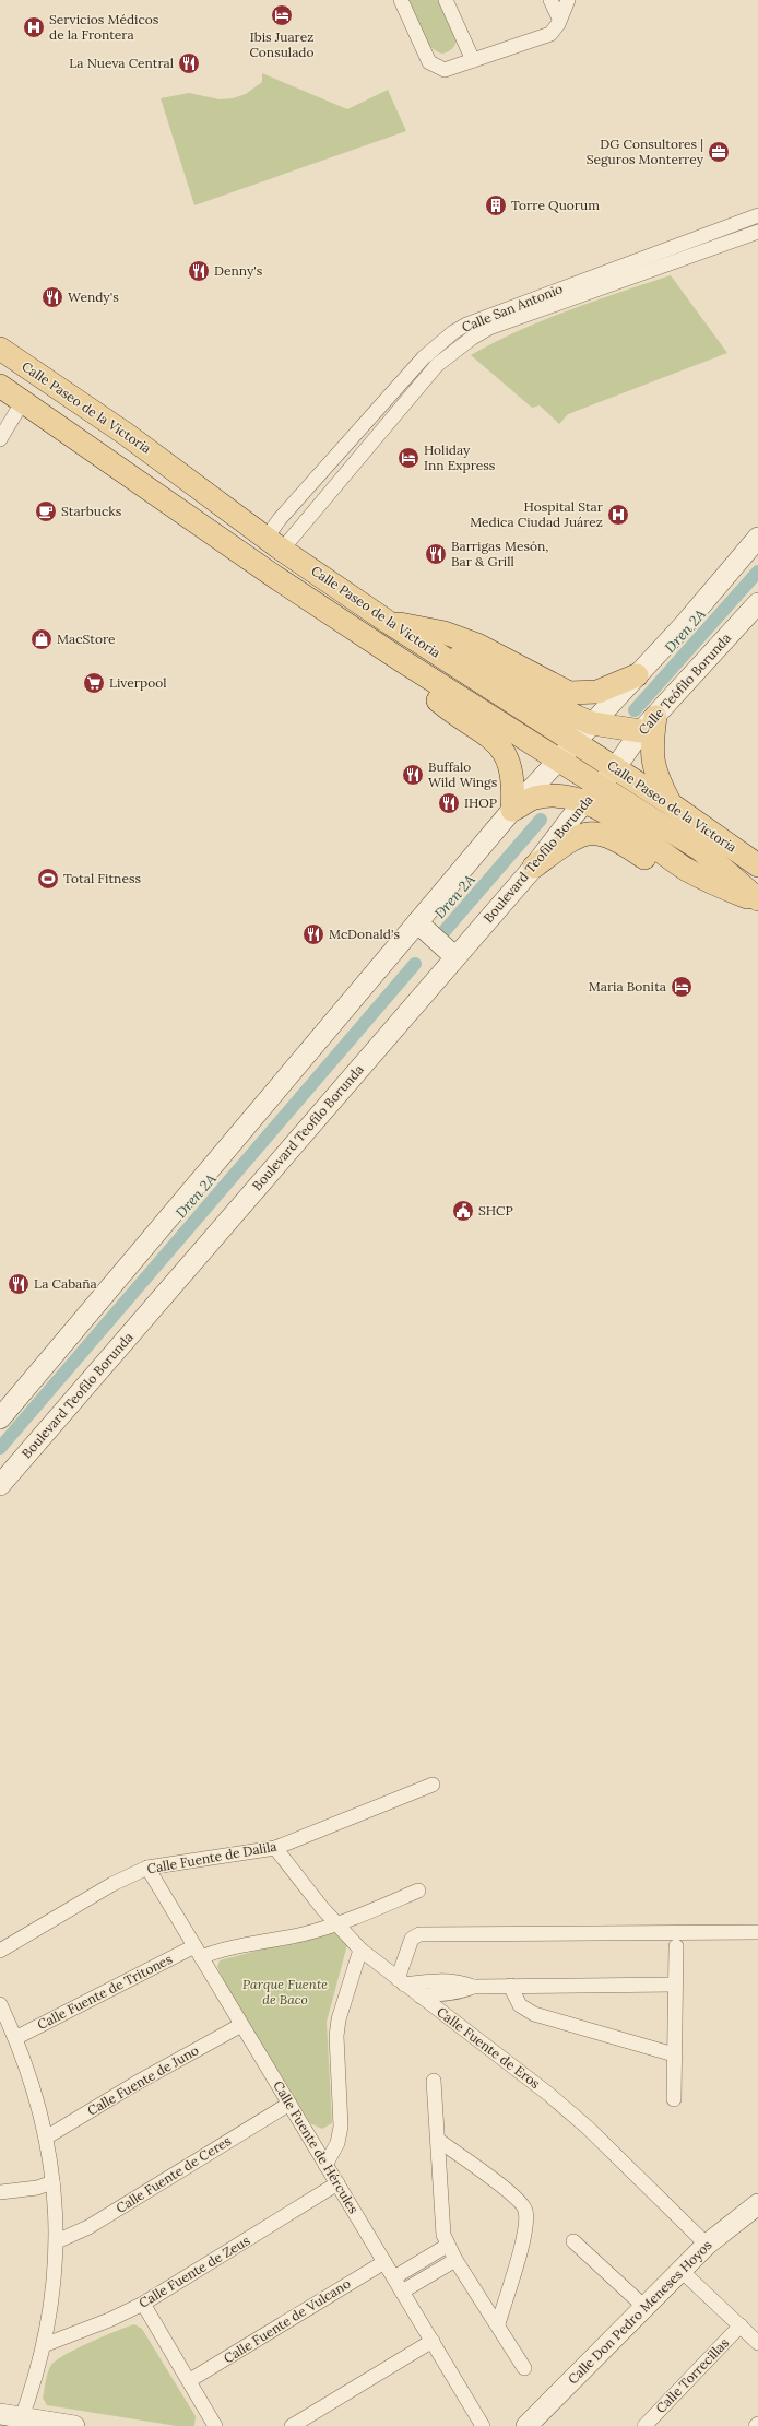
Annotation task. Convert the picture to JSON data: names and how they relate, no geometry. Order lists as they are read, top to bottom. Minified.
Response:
{"streets":{"main road":["Calle Paseo de la Victoria","Calle Teófilo Borunda","Boulevard Teofilo Borunda","Calle Don Pedro Meneses Hoyos"],"street":["Calle San Antonio","Calle Fuente de Dalila","Calle Fuente de Tritones","Calle Fuente de Eros","Calle Fuente de Juno","Calle Fuente de Hércules","Calle Fuente de Ceres","Calle Fuente de Zeus","Calle Fuente de Vulcano","Calle Torrecillas"]},"crossings":[["Calle San Antonio","Calle Paseo de la Victoria"],["Calle Paseo de la Victoria","Calle Teófilo Borunda"],["Calle Paseo de la Victoria","Boulevard Teofilo Borunda"],["Calle Teófilo Borunda","Boulevard Teofilo Borunda"],["Calle Fuente de Dalila","Calle Fuente de Eros"],["Calle Fuente de Dalila","Calle Fuente de Hércules"],["Calle Fuente de Tritones","Calle Fuente de Eros"],["Calle Fuente de Tritones","Calle Fuente de Hércules"],["Calle Fuente de Eros","Calle Don Pedro Meneses Hoyos"],["Calle Fuente de Juno","Calle Fuente de Hércules"],["Calle Fuente de Hércules","Calle Fuente de Ceres"],["Calle Fuente de Hércules","Calle Fuente de Zeus"],["Calle Fuente de Hércules","Calle Fuente de Vulcano"]],"water":["Dren 2A"],"parks":["Parque Fuente de Baco"],"places":{"hotel":["Ibis Juarez Consulado","Holiday Inn Express","Maria Bonita"],"hospital":["Servicios Médicos de la Frontera","Hospital Star Medica Ciudad Juárez"],"restaurant":["La Nueva Central","Denny's","Wendy's","Barrigas Mesón, Bar & Grill","Buffalo Wild Wings","IHOP","McDonald's","La Cabaña"],"office":["DG Consultores | Seguros Monterrey"],"building":["Torre Quorum"],"cafe":["Starbucks"],"shop":["MacStore"],"supermarket":["Liverpool"],"sports":["Total Fitness"],"public building":["SHCP"]}}
